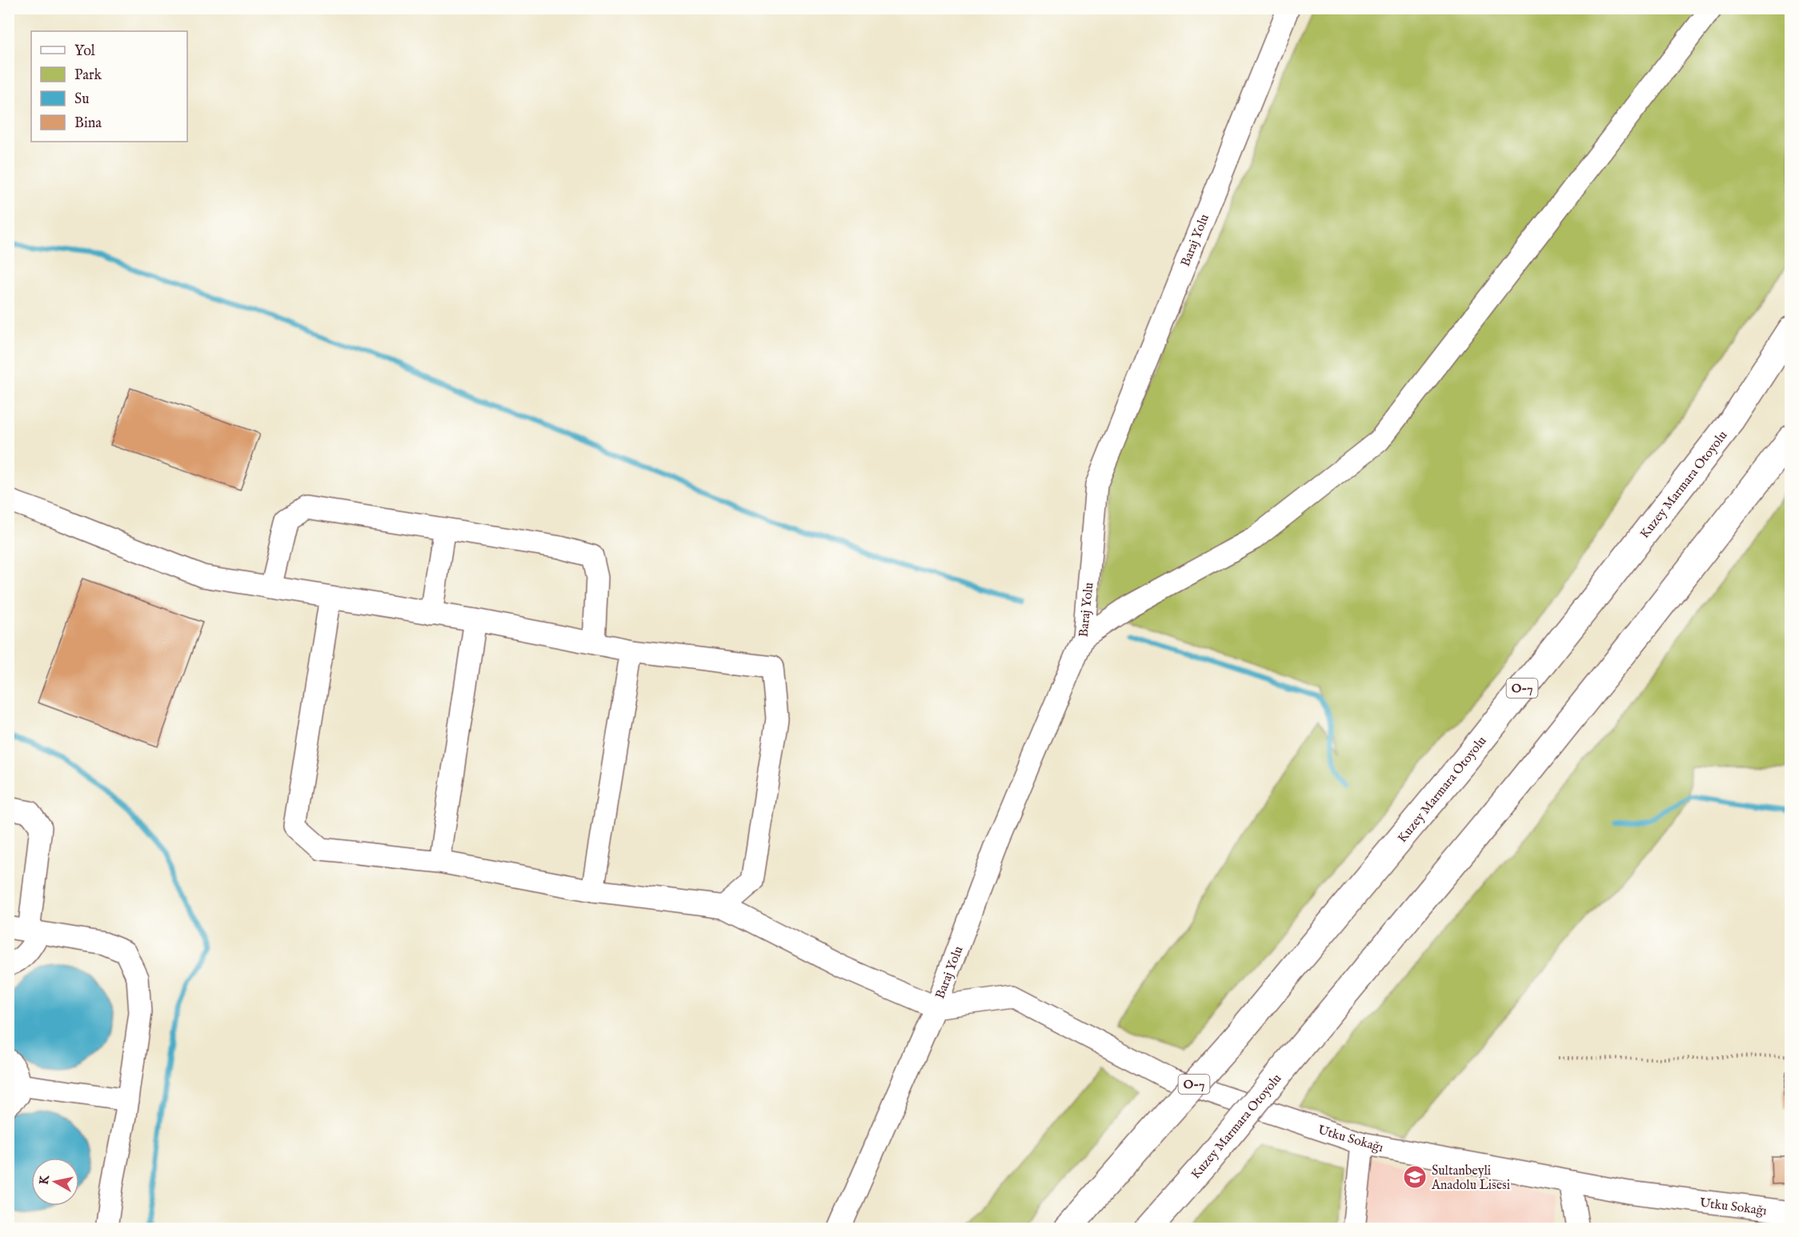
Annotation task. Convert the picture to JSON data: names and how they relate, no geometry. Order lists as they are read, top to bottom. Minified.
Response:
{"streets":{"highway":["Kuzey Marmara Otoyolu","O-7"],"street":["Baraj Yolu","Utku Sokağı"]},"crossings":[["Baraj Yolu","Utku Sokağı"]],"places":{"school or university":["Sultanbeyli Anadolu Lisesi"]},"legend":["Yol","Park","Su","Bina"],"north":"left"}
